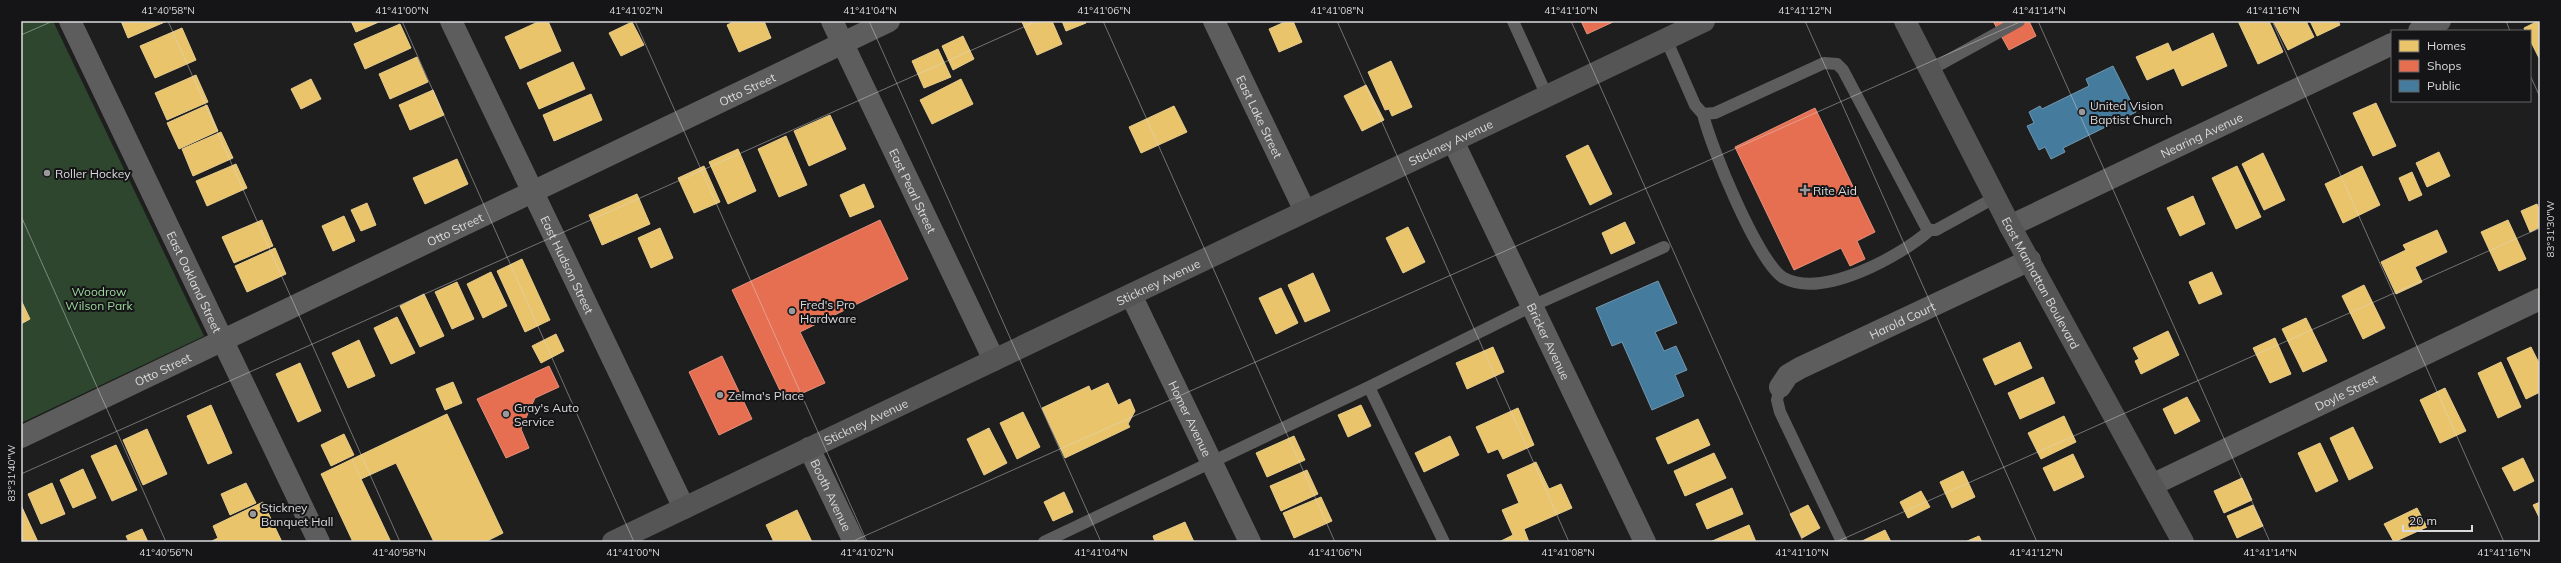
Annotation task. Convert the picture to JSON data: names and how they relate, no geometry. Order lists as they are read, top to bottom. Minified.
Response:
{"streets":{"street":["Otto Street","East Lake Street","Nearing Avenue","Stickney Avenue","East Pearl Street","East Hudson Street","East Oakland Street","East Manhattan Boulevard","Harold Court","Bricker Avenue","Doyle Street","Homer Avenue","Booth Avenue"]},"crossings":[["Otto Street","East Pearl Street"],["Otto Street","East Hudson Street"],["Otto Street","East Oakland Street"],["East Lake Street","Stickney Avenue"],["Nearing Avenue","East Manhattan Boulevard"],["Stickney Avenue","East Pearl Street"],["Stickney Avenue","East Hudson Street"],["Stickney Avenue","Bricker Avenue"],["Stickney Avenue","Homer Avenue"],["Stickney Avenue","Booth Avenue"],["East Manhattan Boulevard","Harold Court"],["East Manhattan Boulevard","Doyle Street"]],"parks":["Woodrow Wilson Park"],"places":{"other":["United Vision Baptist Church","Roller Hockey","Fred's Pro Hardware","Zelma's Place","Gray's Auto Service","Stickney Banquet Hall"],"health":["Rite Aid"]},"legend":["Homes","Shops","Public"],"scale_bar":"20 m","coordinates":["41°40'58\"N","41°41'00\"N","41°41'02\"N","41°41'04\"N","41°41'06\"N","41°41'08\"N","41°41'10\"N","41°41'12\"N","41°41'14\"N","41°41'16\"N","83°31'30\"W","83°31'40\"W","41°40'56\"N"]}
